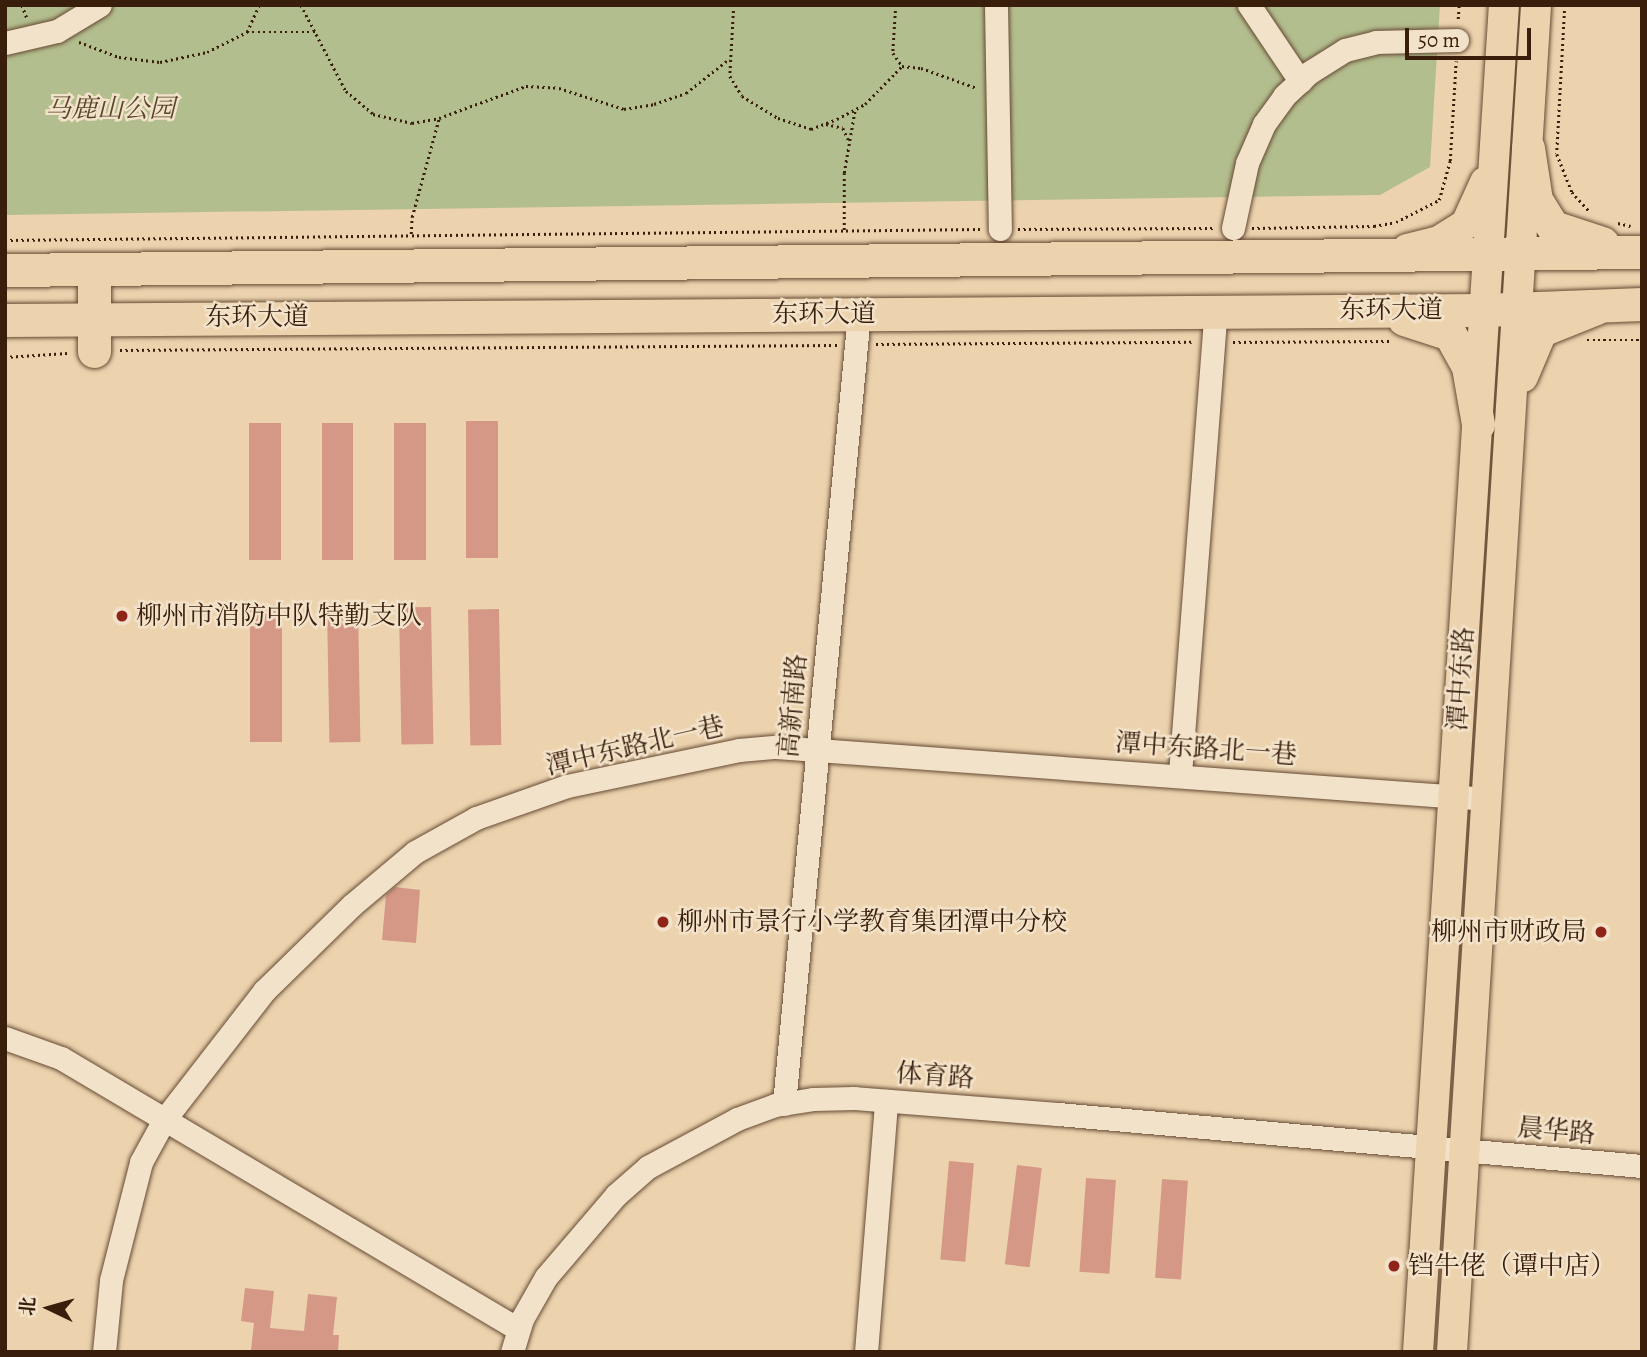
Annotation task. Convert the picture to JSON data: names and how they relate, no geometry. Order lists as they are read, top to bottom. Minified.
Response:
{"streets":{"highway":["东环大道"],"main road":["潭中东路"],"street":["高新南路","潭中东路北一巷","体育路","晨华路"]},"crossings":[["东环大道","潭中东路"],["东环大道","高新南路"],["潭中东路","潭中东路北一巷"],["潭中东路","体育路"],["潭中东路","晨华路"],["高新南路","潭中东路北一巷"],["高新南路","体育路"],["体育路","晨华路"]],"parks":["马鹿山公园"],"places":["柳州市消防中队特勤支队","柳州市景行小学教育集团潭中分校","柳州市财政局","铛牛佬（谭中店）"],"scale_bar":"50 m","north":"left"}
